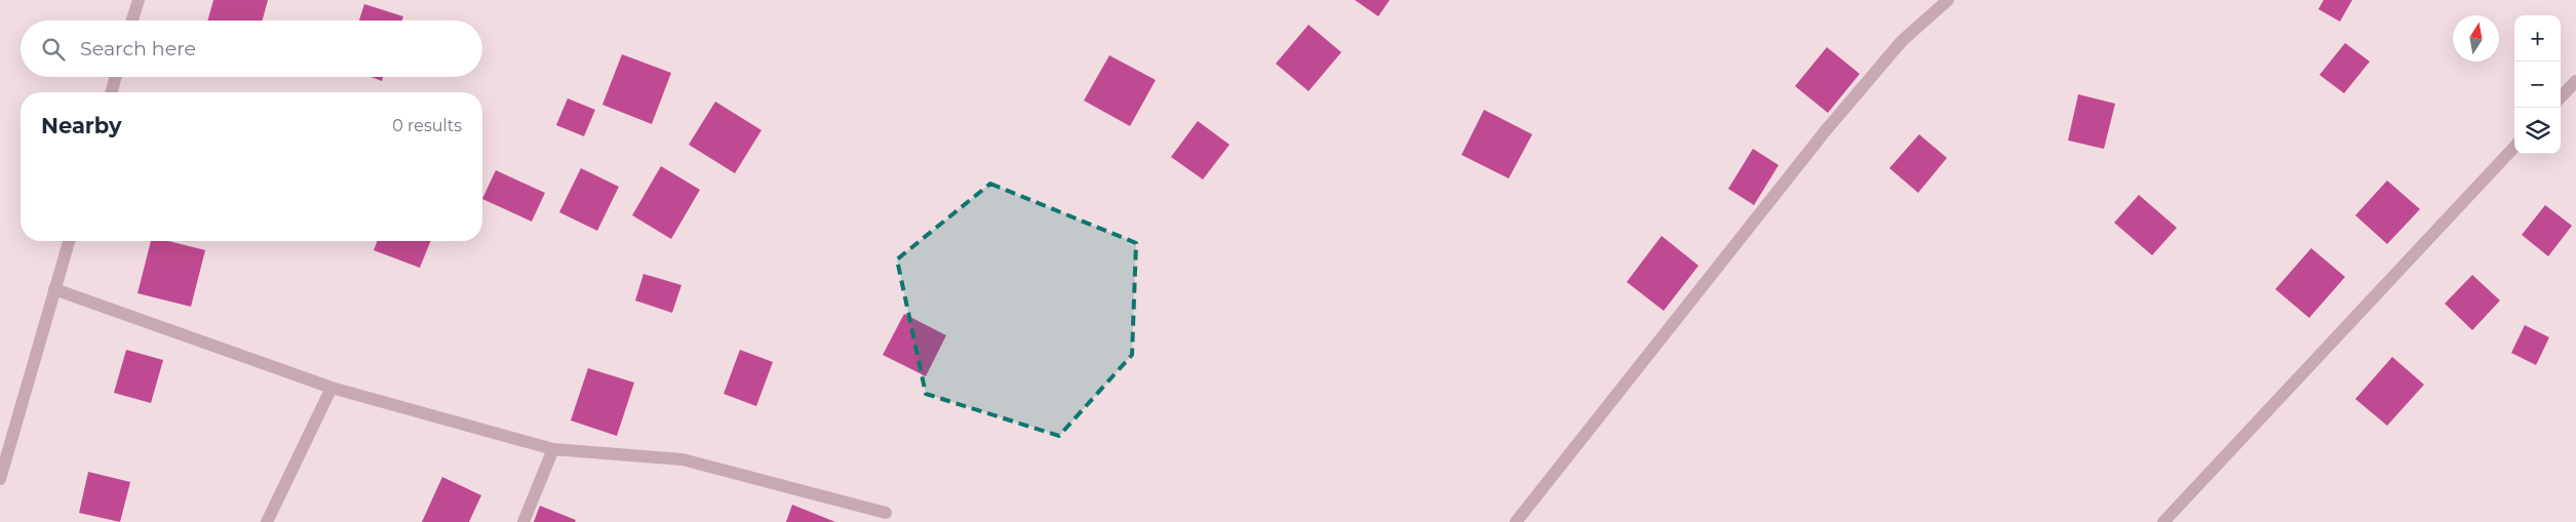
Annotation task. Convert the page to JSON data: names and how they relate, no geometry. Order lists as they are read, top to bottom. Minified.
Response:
{"north":"top","page":{"map_buttons":["+","−"],"search":"Search here","heading":["Nearby","0 results"]}}
